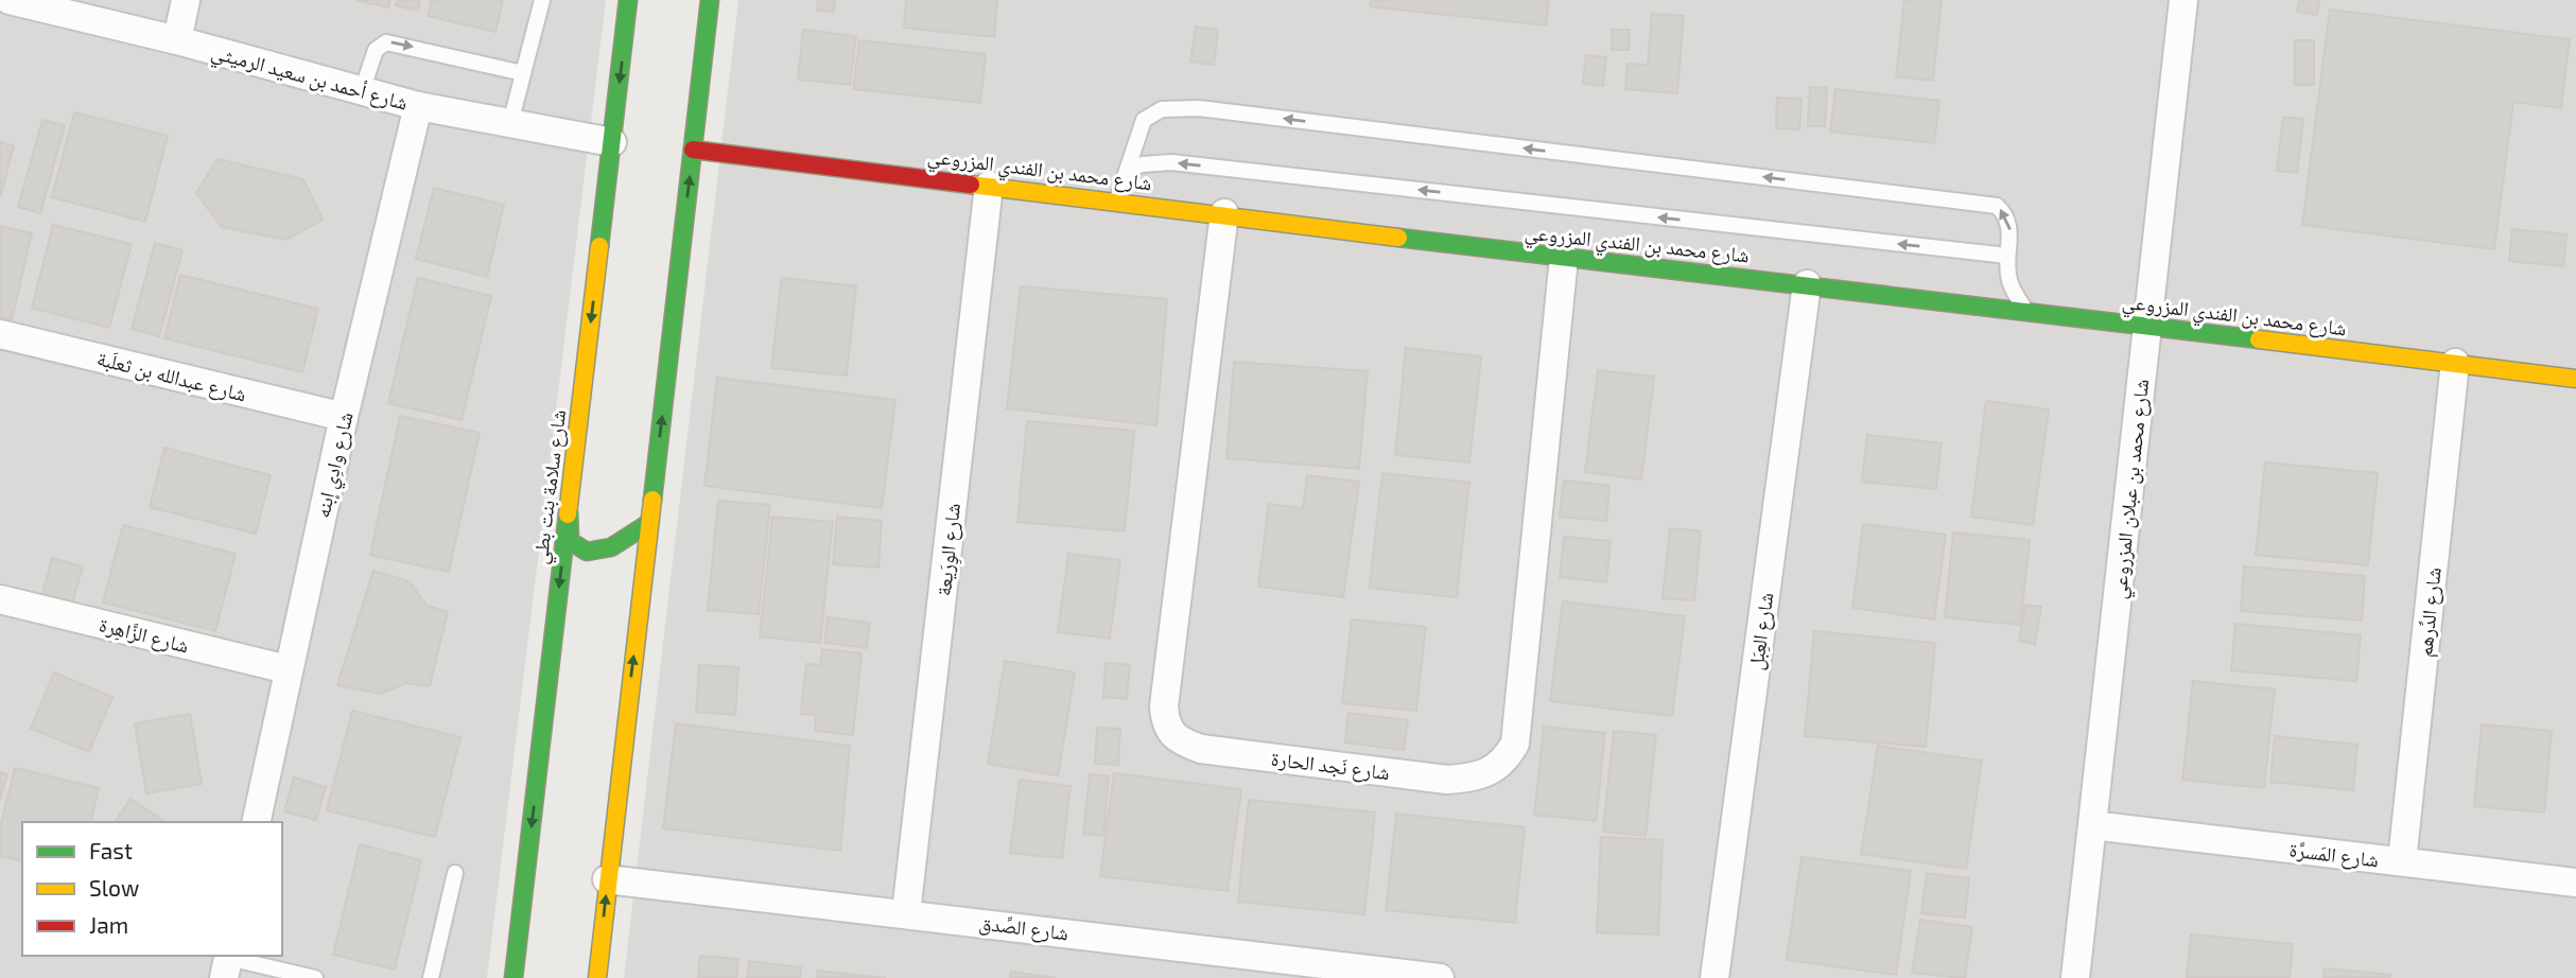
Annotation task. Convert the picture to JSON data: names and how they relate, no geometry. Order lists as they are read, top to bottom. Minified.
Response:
{"streets":{"main road":["شارع محمد بن الفندي المزروعي","شارع سلامة بنت بطي"],"street":["شارع أحمد بن سعيد الرميثي","شارع عبدالله بن ثعلَبة","شارع وادِي إبنه","شارع محمد بن عبلان المزروعي","شارع الوِرَيعة","شارع الدِّرهم","شارع العِبَل","شارع الزَّاهِرة","شارع نَجد الحارة","شارع المَسرَّة","شارع الصِّدق"]},"crossings":[["شارع أحمد بن سعيد الرميثي","شارع وادِي إبنه"],["شارع أحمد بن سعيد الرميثي","شارع سلامة بنت بطي"],["شارع محمد بن الفندي المزروعي","شارع محمد بن عبلان المزروعي"],["شارع محمد بن الفندي المزروعي","شارع الوِرَيعة"],["شارع محمد بن الفندي المزروعي","شارع الدِّرهم"],["شارع محمد بن الفندي المزروعي","شارع العِبَل"],["شارع محمد بن الفندي المزروعي","شارع نَجد الحارة"],["شارع عبدالله بن ثعلَبة","شارع وادِي إبنه"],["شارع وادِي إبنه","شارع الزَّاهِرة"],["شارع محمد بن عبلان المزروعي","شارع المَسرَّة"],["شارع الوِرَيعة","شارع الصِّدق"],["شارع الدِّرهم","شارع المَسرَّة"]],"legend":["Fast","Slow","Jam"]}
